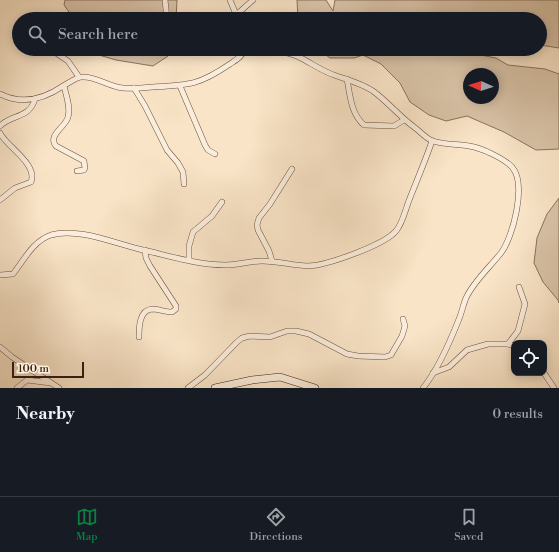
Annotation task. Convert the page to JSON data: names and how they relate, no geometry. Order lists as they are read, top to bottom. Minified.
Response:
{"scale_bar":"100 m","north":"left","page":{"search":"Search here","scale":"100 m","heading":["Nearby","0 results"],"nav":["Map","Directions","Saved"]}}
